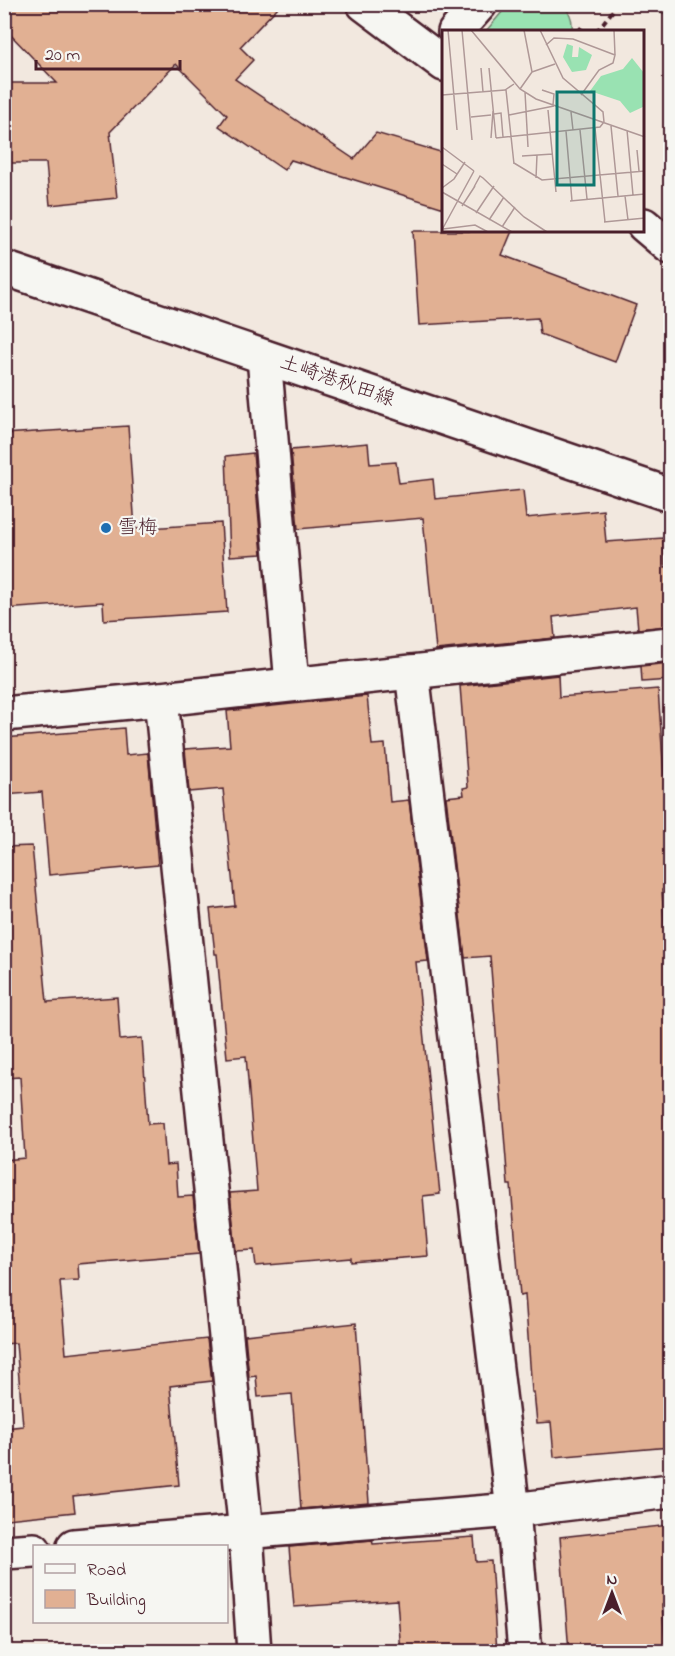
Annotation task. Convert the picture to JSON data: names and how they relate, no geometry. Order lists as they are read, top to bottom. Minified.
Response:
{"streets":{"street":["土崎港秋田線"]},"places":["雪梅"],"legend":["Road","Building"],"scale_bar":"20 m","north":"top"}
